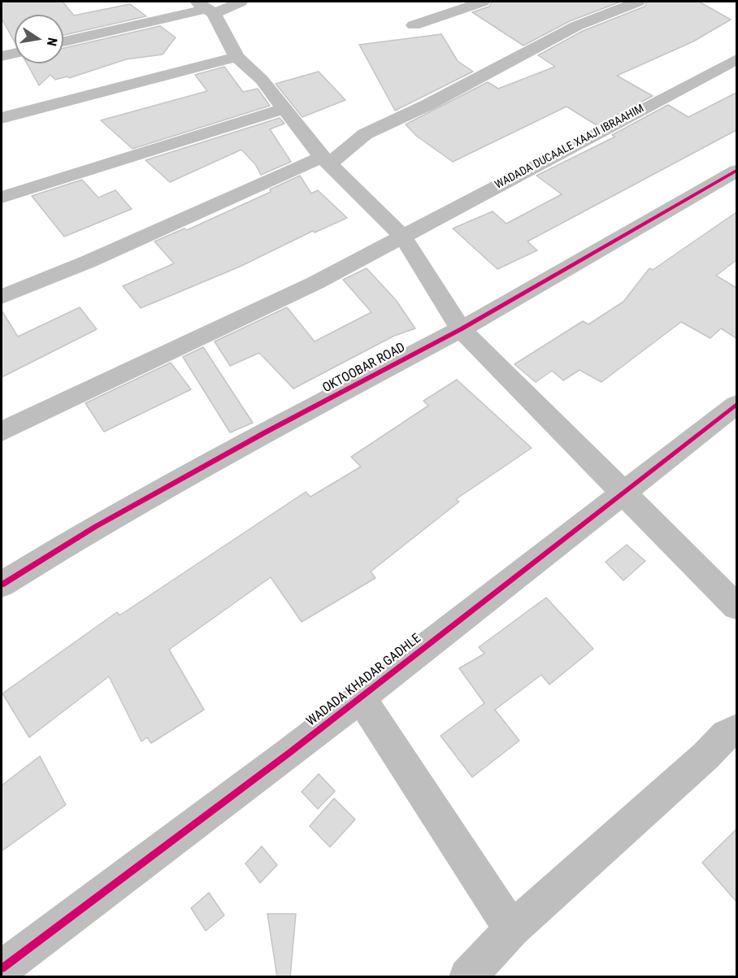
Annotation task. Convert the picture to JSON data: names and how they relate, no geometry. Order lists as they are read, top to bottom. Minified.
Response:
{"streets":{"street":["WADADA DUCAALE XAAJI IBRAAHIM","OKTOOBAR ROAD","WADADA KHADAR GADHLE"]},"north":"right"}
